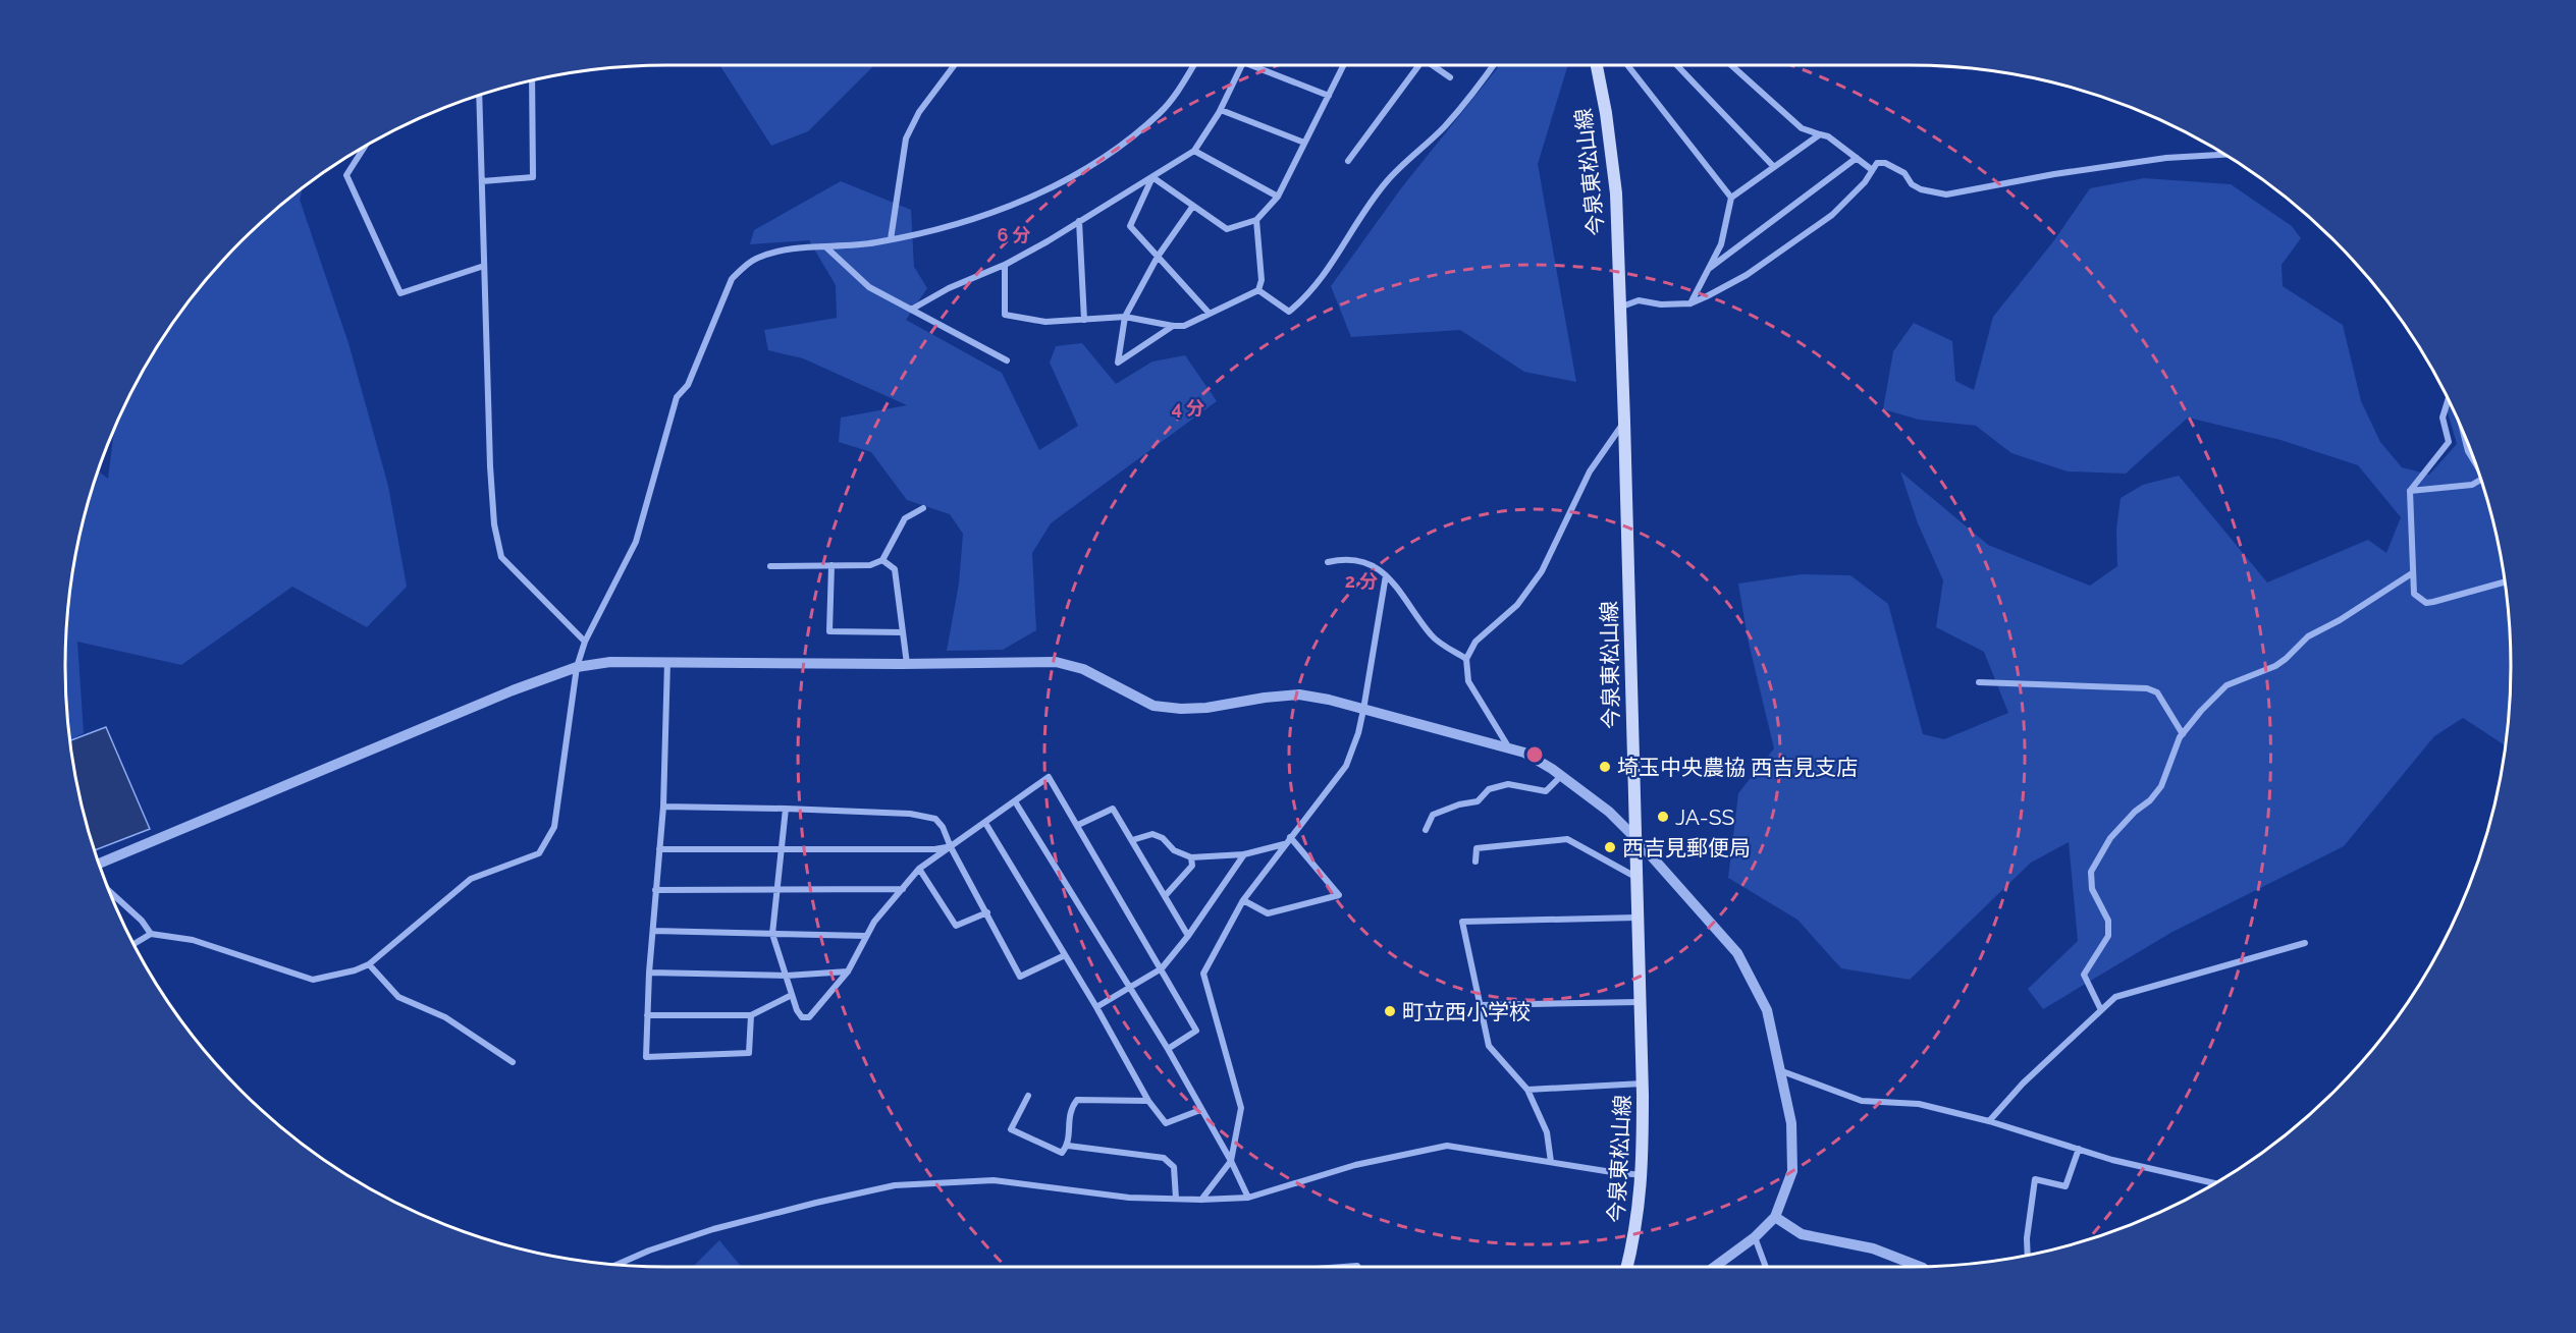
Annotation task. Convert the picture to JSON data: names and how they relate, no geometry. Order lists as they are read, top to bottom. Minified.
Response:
{"streets":{"main road":["今泉東松山線"]},"places":["埼玉中央農協 西吉見支店","JA-SS","西吉見郵便局","町立西小学校"],"rings":["6 分","4 分","2 分"]}
